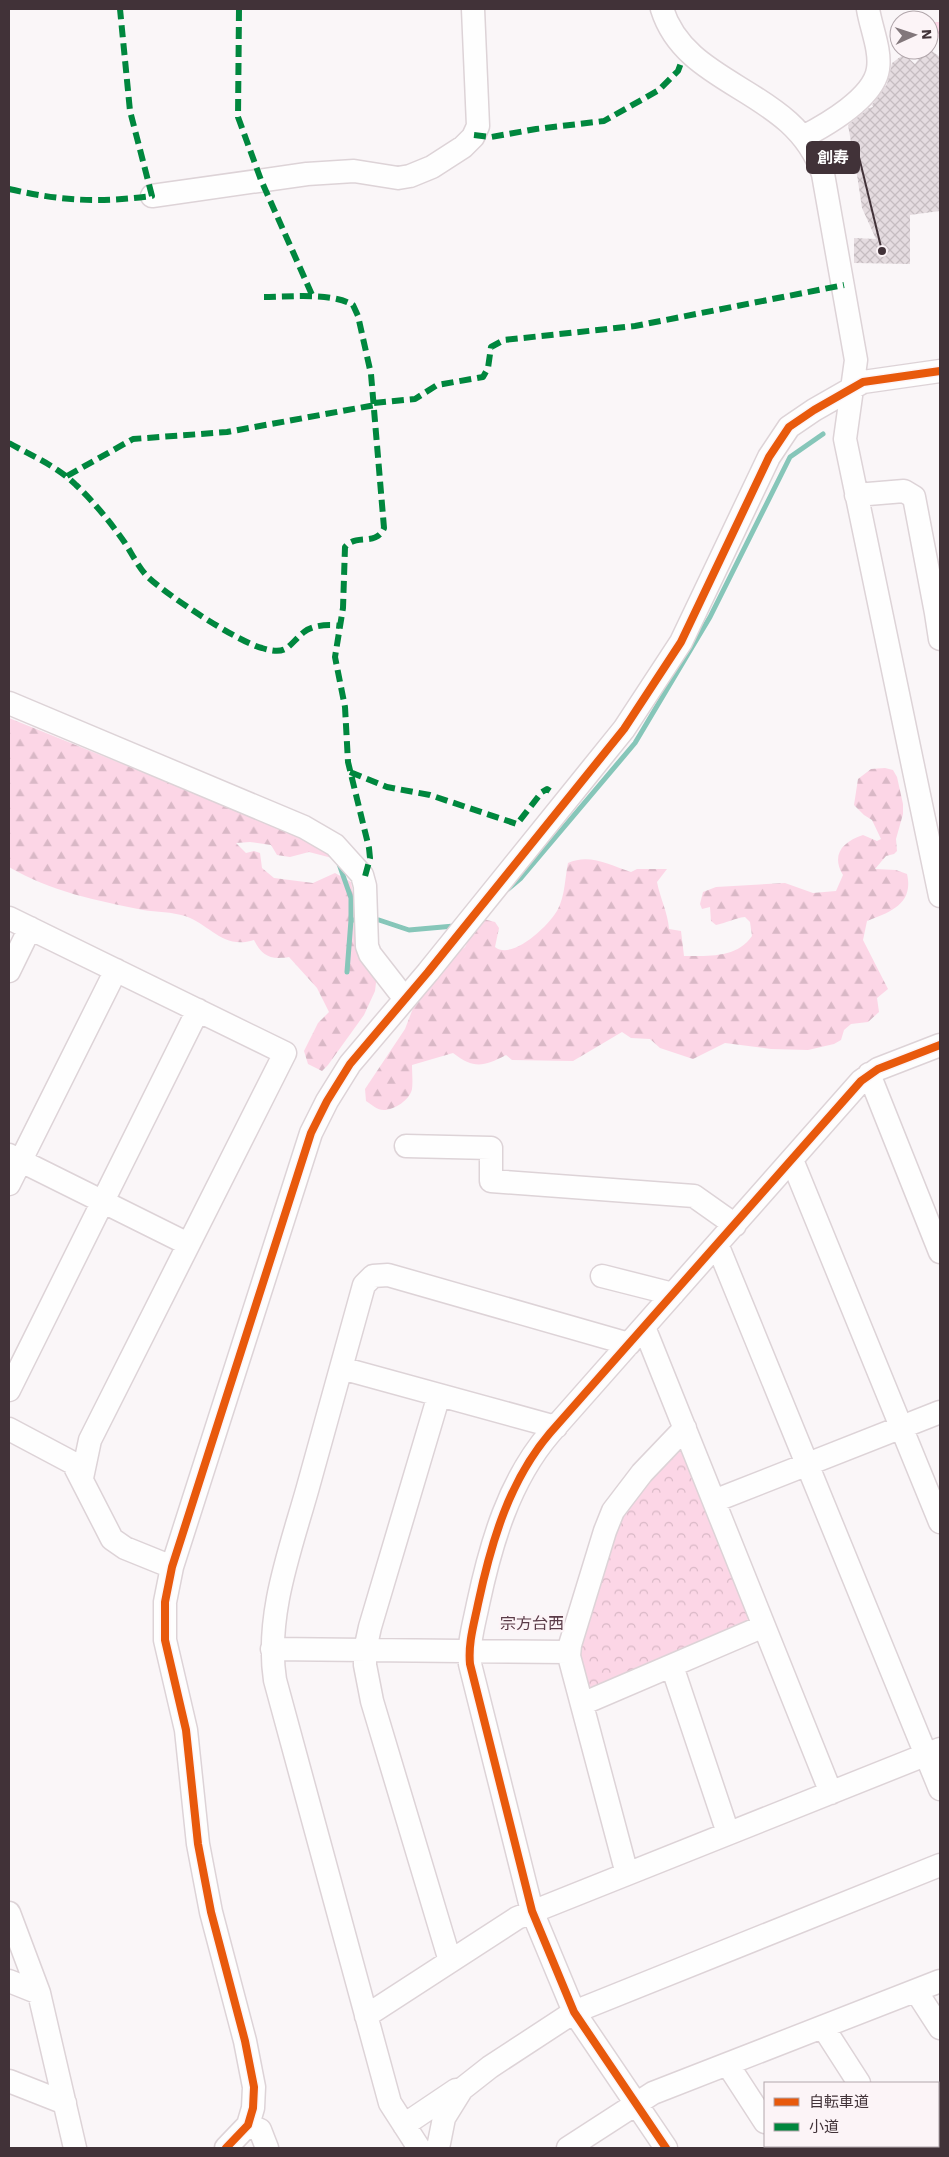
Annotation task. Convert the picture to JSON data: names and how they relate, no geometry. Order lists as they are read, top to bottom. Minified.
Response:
{"districts":["宗方台西"],"places":["創寿"],"legend":["自転車道","小道"],"north":"right"}
